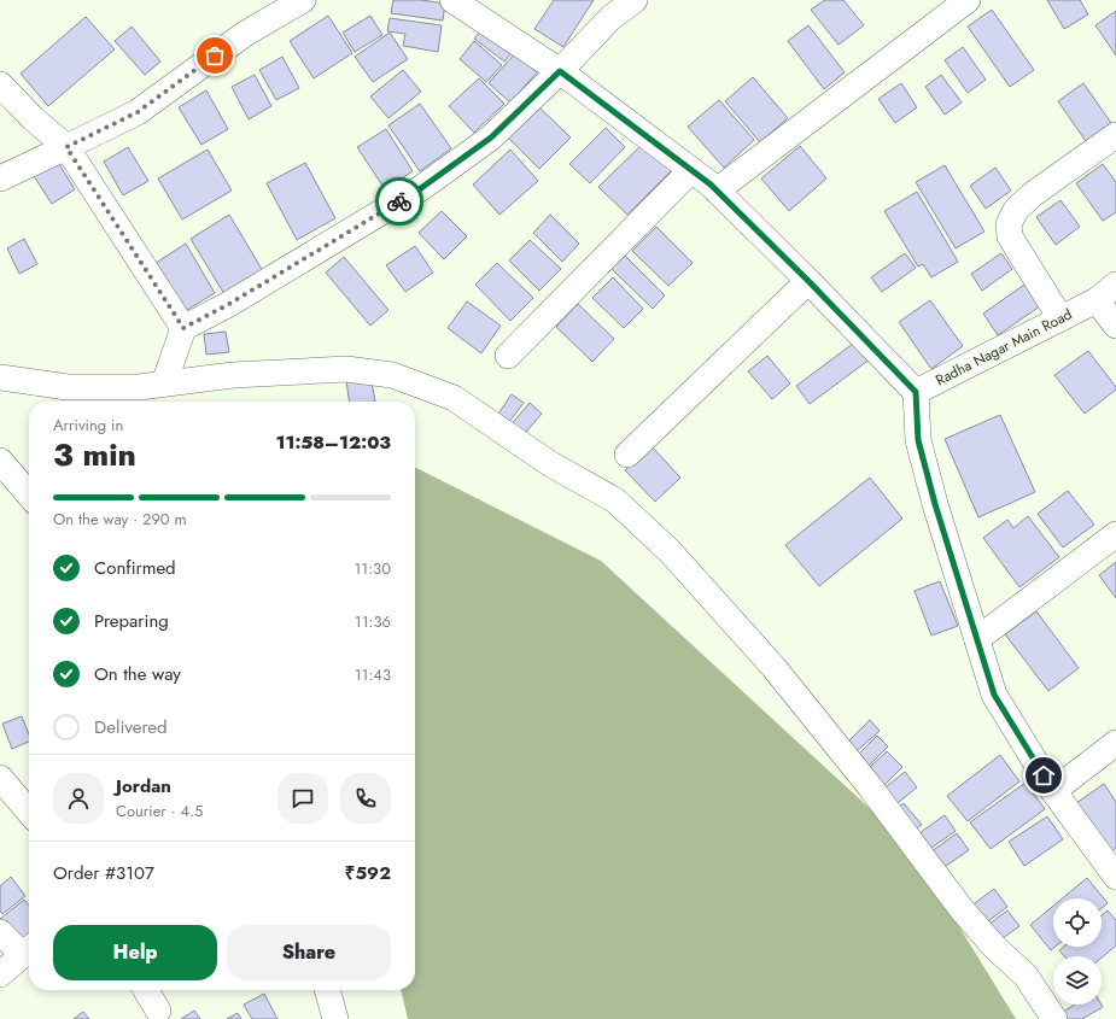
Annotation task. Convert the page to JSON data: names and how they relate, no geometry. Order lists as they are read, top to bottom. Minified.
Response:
{"streets":{"street":["Radha Nagar Main Road"]},"page":{"heading":["3 min","Arriving in","11:58–12:03"],"panel":["Jordan","Courier · 4.5","Order #3107","₹592"],"bar":"On the way · 290 m","list":[["Confirmed","11:30"],["Preparing","11:36"],["On the way","11:43"],"Delivered"],"buttons":["Help","Share"]}}
